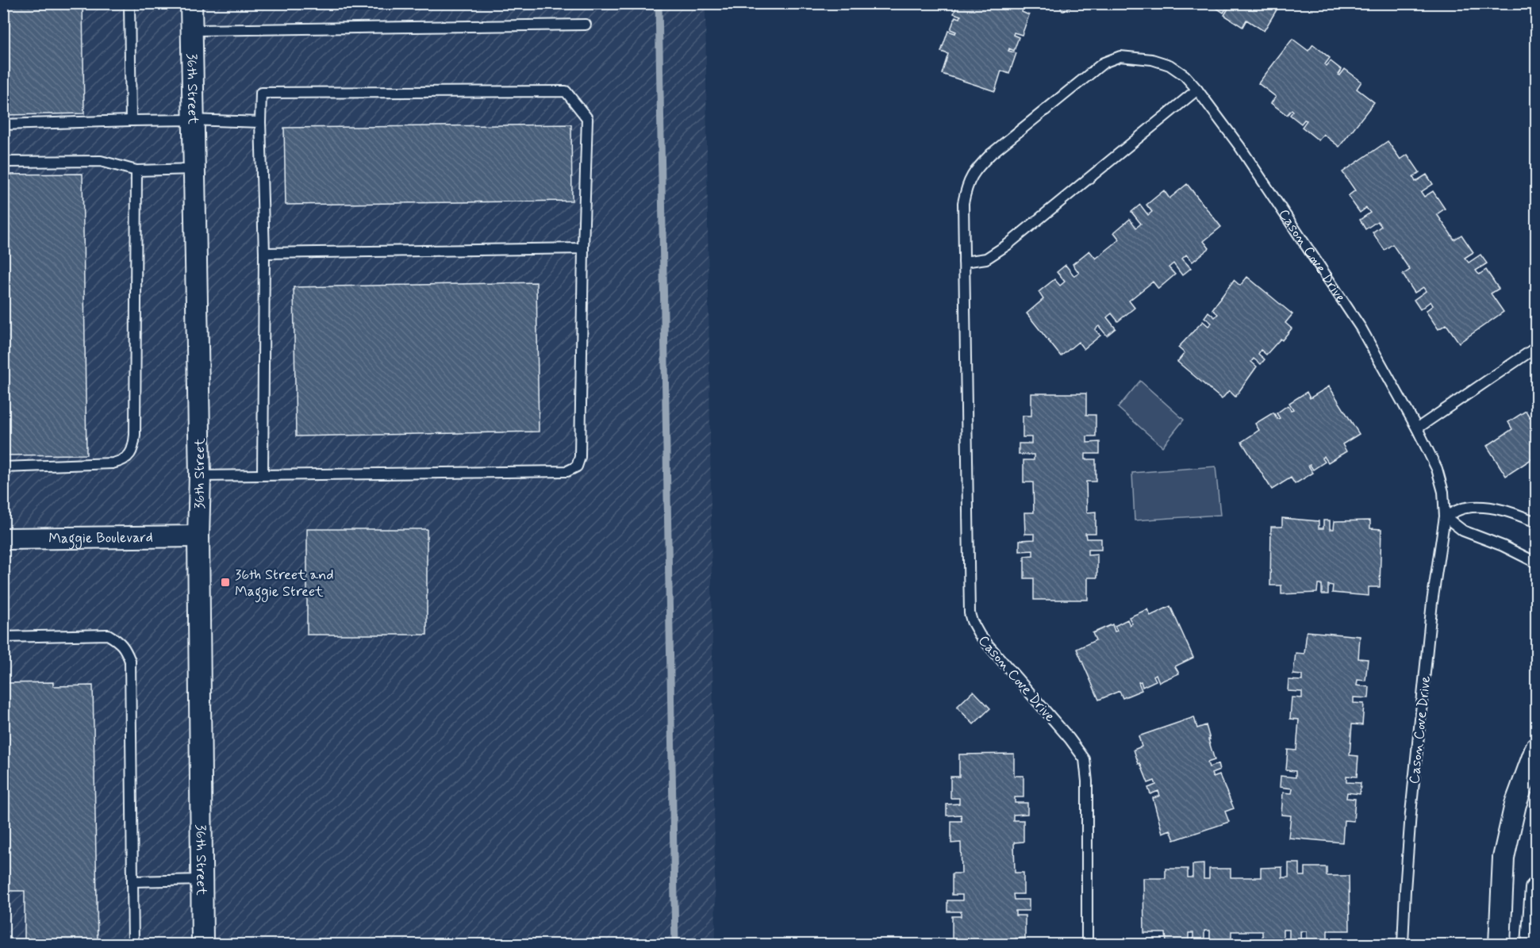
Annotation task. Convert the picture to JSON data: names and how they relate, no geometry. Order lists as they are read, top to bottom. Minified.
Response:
{"streets":{"street":["36th Street","Maggie Boulevard"],"lane":["Cason Cove Drive"]},"crossings":[["36th Street","Maggie Boulevard"]],"places":{"transit":["36th Street and Maggie Street"]}}
